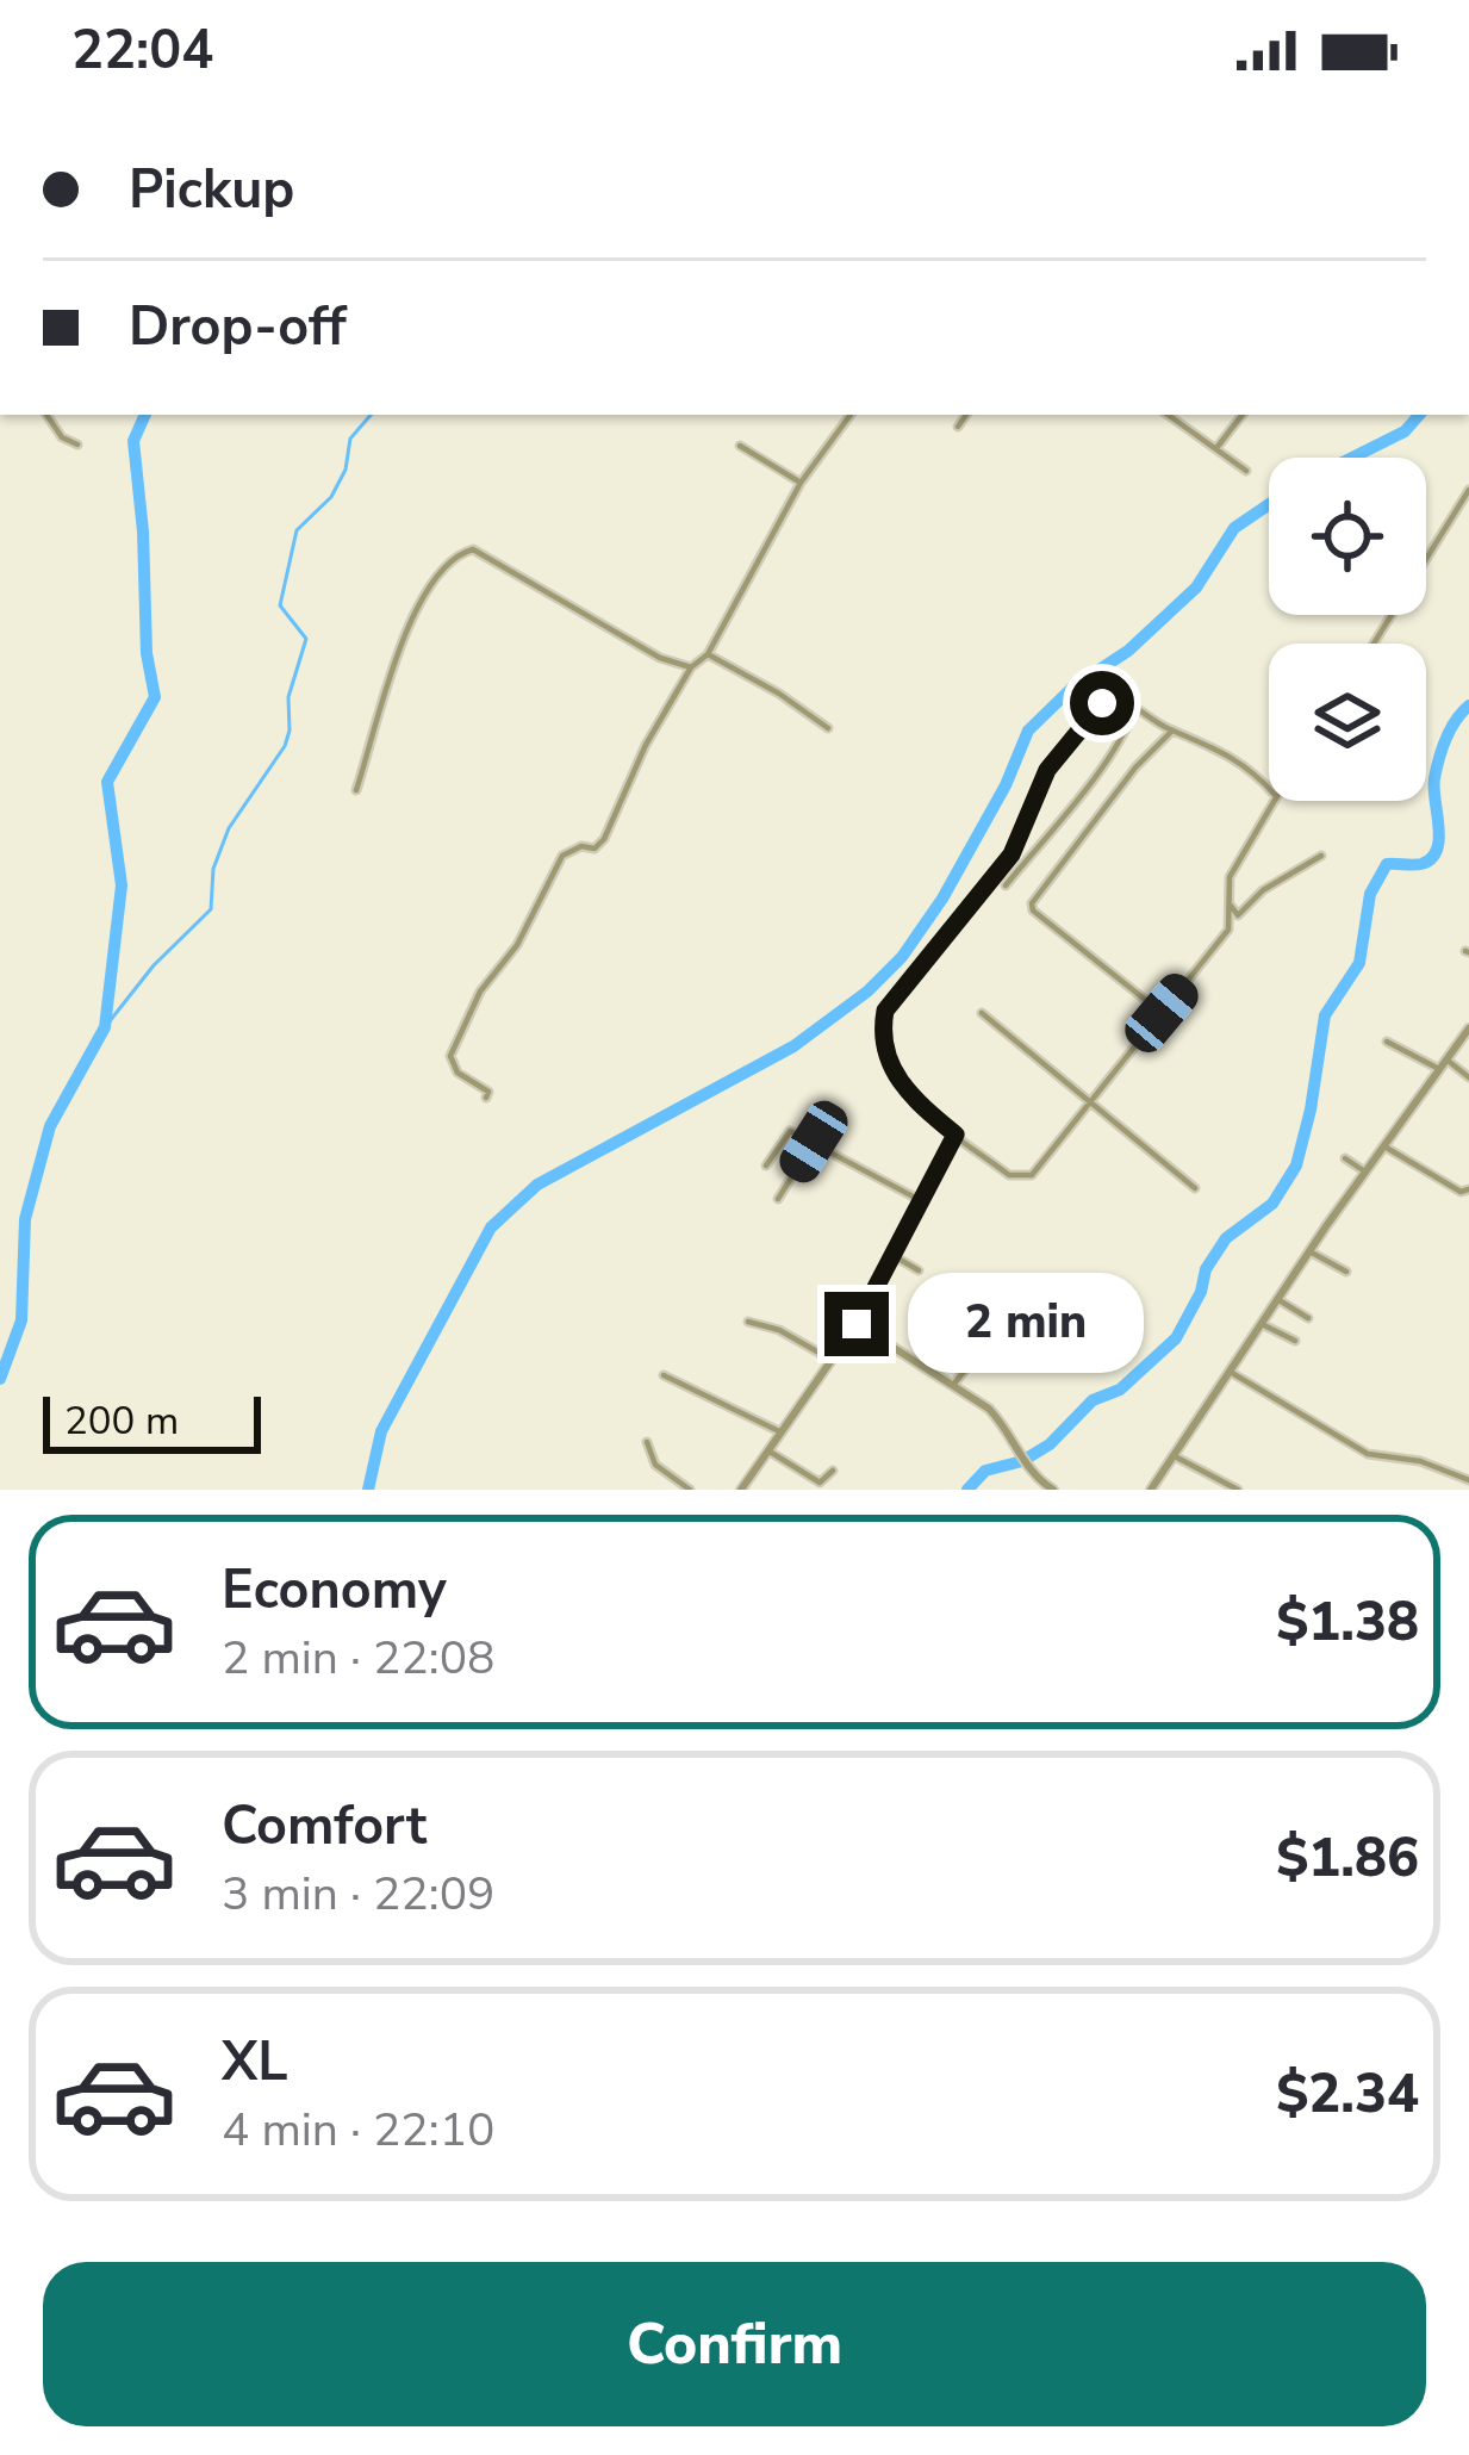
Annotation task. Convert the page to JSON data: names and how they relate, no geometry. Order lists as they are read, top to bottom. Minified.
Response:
{"scale_bar":"200 m","page":{"status":"22:04","banner":["Pickup","Drop-off"],"bubble":"2 min","scale":"200 m","list":[{"name":"Economy","note":"2 min · 22:08","value":"$1.38"},{"name":"Comfort","note":"3 min · 22:09","value":"$1.86"},{"name":"XL","note":"4 min · 22:10","value":"$2.34"}],"buttons":"Confirm"}}
